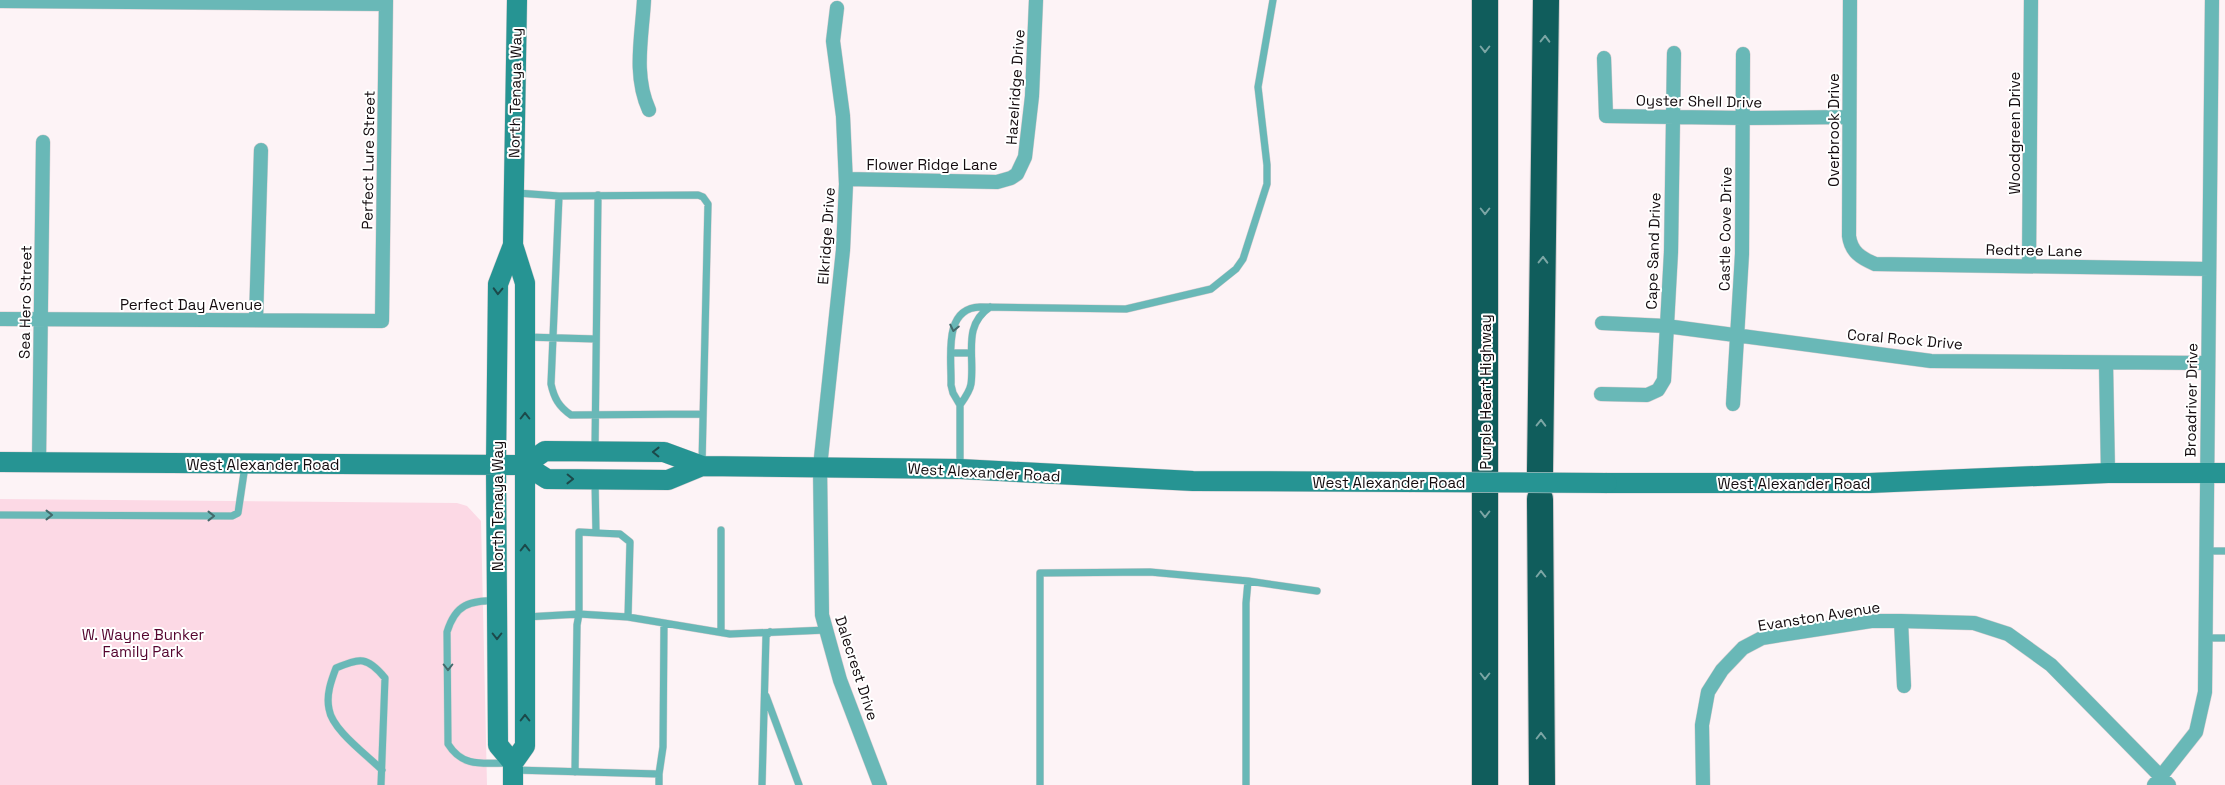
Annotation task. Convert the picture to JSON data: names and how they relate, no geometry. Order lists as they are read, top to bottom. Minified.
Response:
{"streets":{"highway":["Purple Heart Highway"],"main road":["North Tenaya Way","West Alexander Road"],"street":["Hazelridge Drive","Oyster Shell Drive","Overbrook Drive","Woodgreen Drive","Perfect Lure Street","Flower Ridge Lane","Castle Cove Drive","Elkridge Drive","Redtree Lane","Cape Sand Drive","Sea Hero Street","Perfect Day Avenue","Coral Rock Drive","Broadriver Drive","Evanston Avenue","Dalecrest Drive"]},"crossings":[["Hazelridge Drive","Flower Ridge Lane"],["North Tenaya Way","West Alexander Road"],["Oyster Shell Drive","Overbrook Drive"],["Oyster Shell Drive","Castle Cove Drive"],["Oyster Shell Drive","Cape Sand Drive"],["Overbrook Drive","Redtree Lane"],["Woodgreen Drive","Redtree Lane"],["Perfect Lure Street","Perfect Day Avenue"],["Flower Ridge Lane","Elkridge Drive"],["Castle Cove Drive","Coral Rock Drive"],["Elkridge Drive","West Alexander Road"],["Elkridge Drive","Dalecrest Drive"],["Redtree Lane","Broadriver Drive"],["Cape Sand Drive","Coral Rock Drive"],["Sea Hero Street","Perfect Day Avenue"],["Sea Hero Street","West Alexander Road"],["Coral Rock Drive","Broadriver Drive"],["Broadriver Drive","West Alexander Road"],["Broadriver Drive","Evanston Avenue"],["West Alexander Road","Dalecrest Drive"]],"parks":["W. Wayne Bunker Family Park"]}
